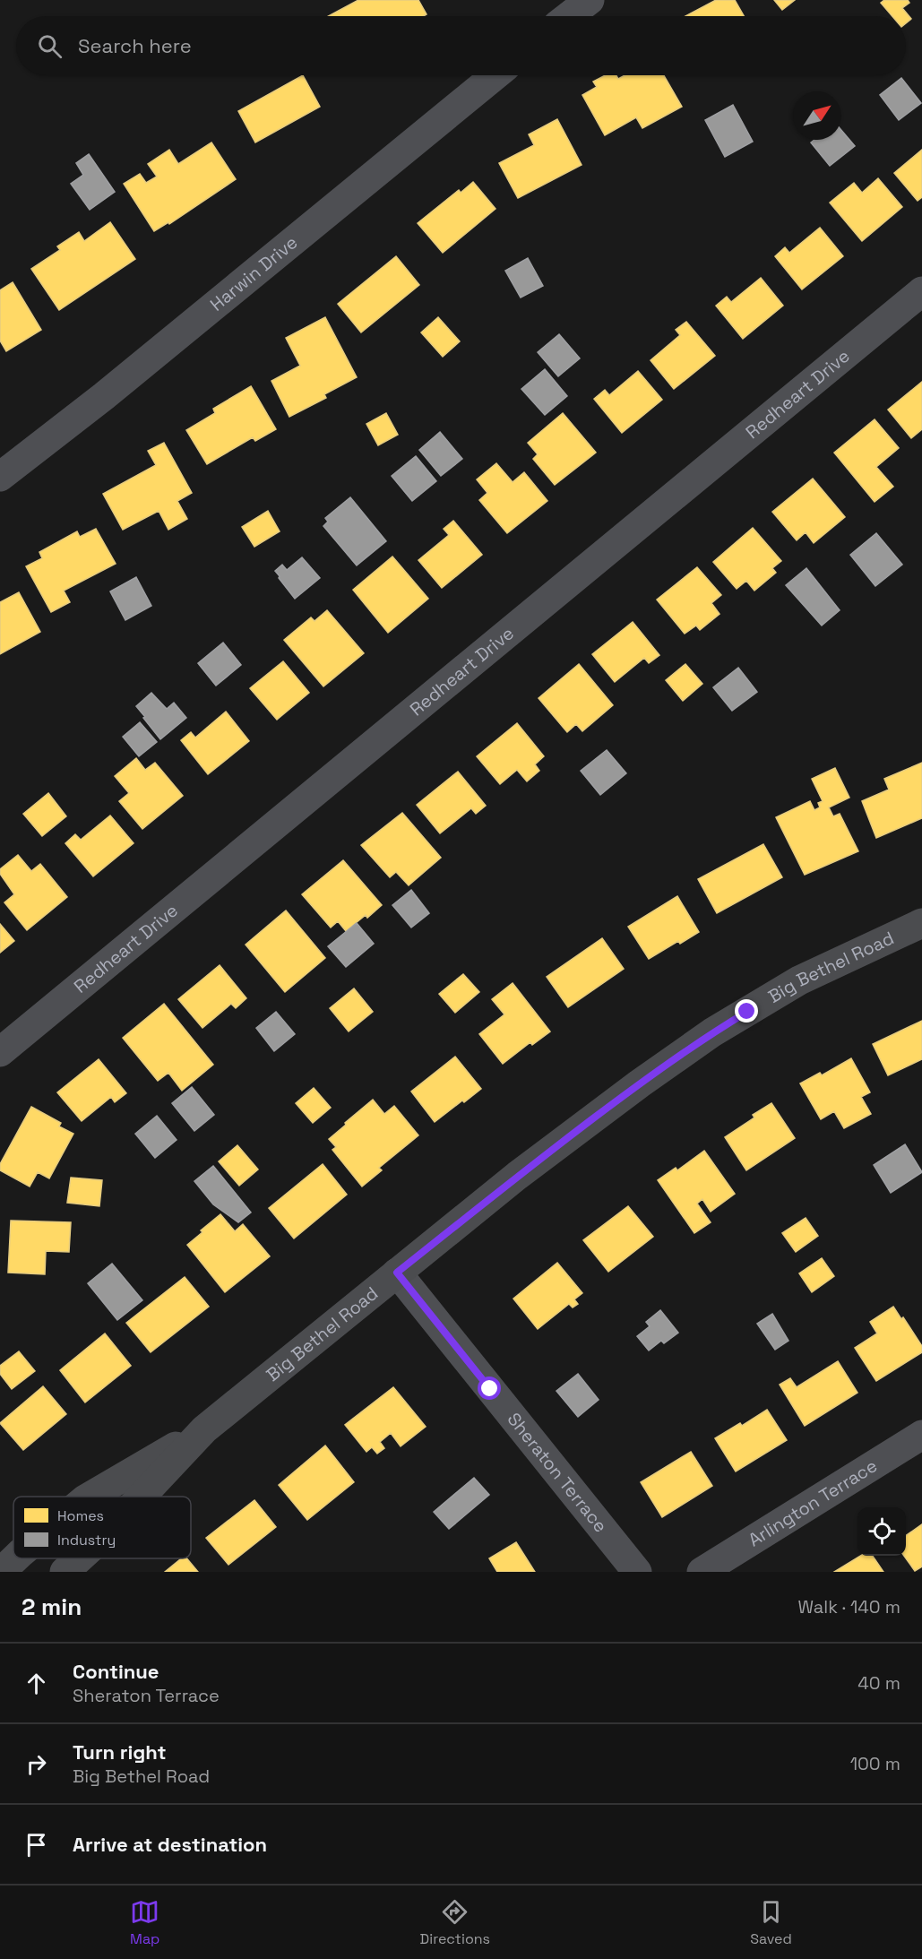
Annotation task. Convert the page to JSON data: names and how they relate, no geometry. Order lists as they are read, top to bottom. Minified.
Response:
{"streets":{"main road":["Big Bethel Road"],"street":["Harwin Drive","Redheart Drive","Sheraton Terrace","Arlington Terrace"]},"crossings":[["Big Bethel Road","Sheraton Terrace"]],"legend":["Homes","Industry"],"north":"top right","page":{"search":"Search here","heading":["2 min","Walk · 140 m"],"list":[["Continue","Sheraton Terrace","40 m"],["Turn right","Big Bethel Road","100 m"],"Arrive at destination"],"nav":["Map","Directions","Saved"]}}
